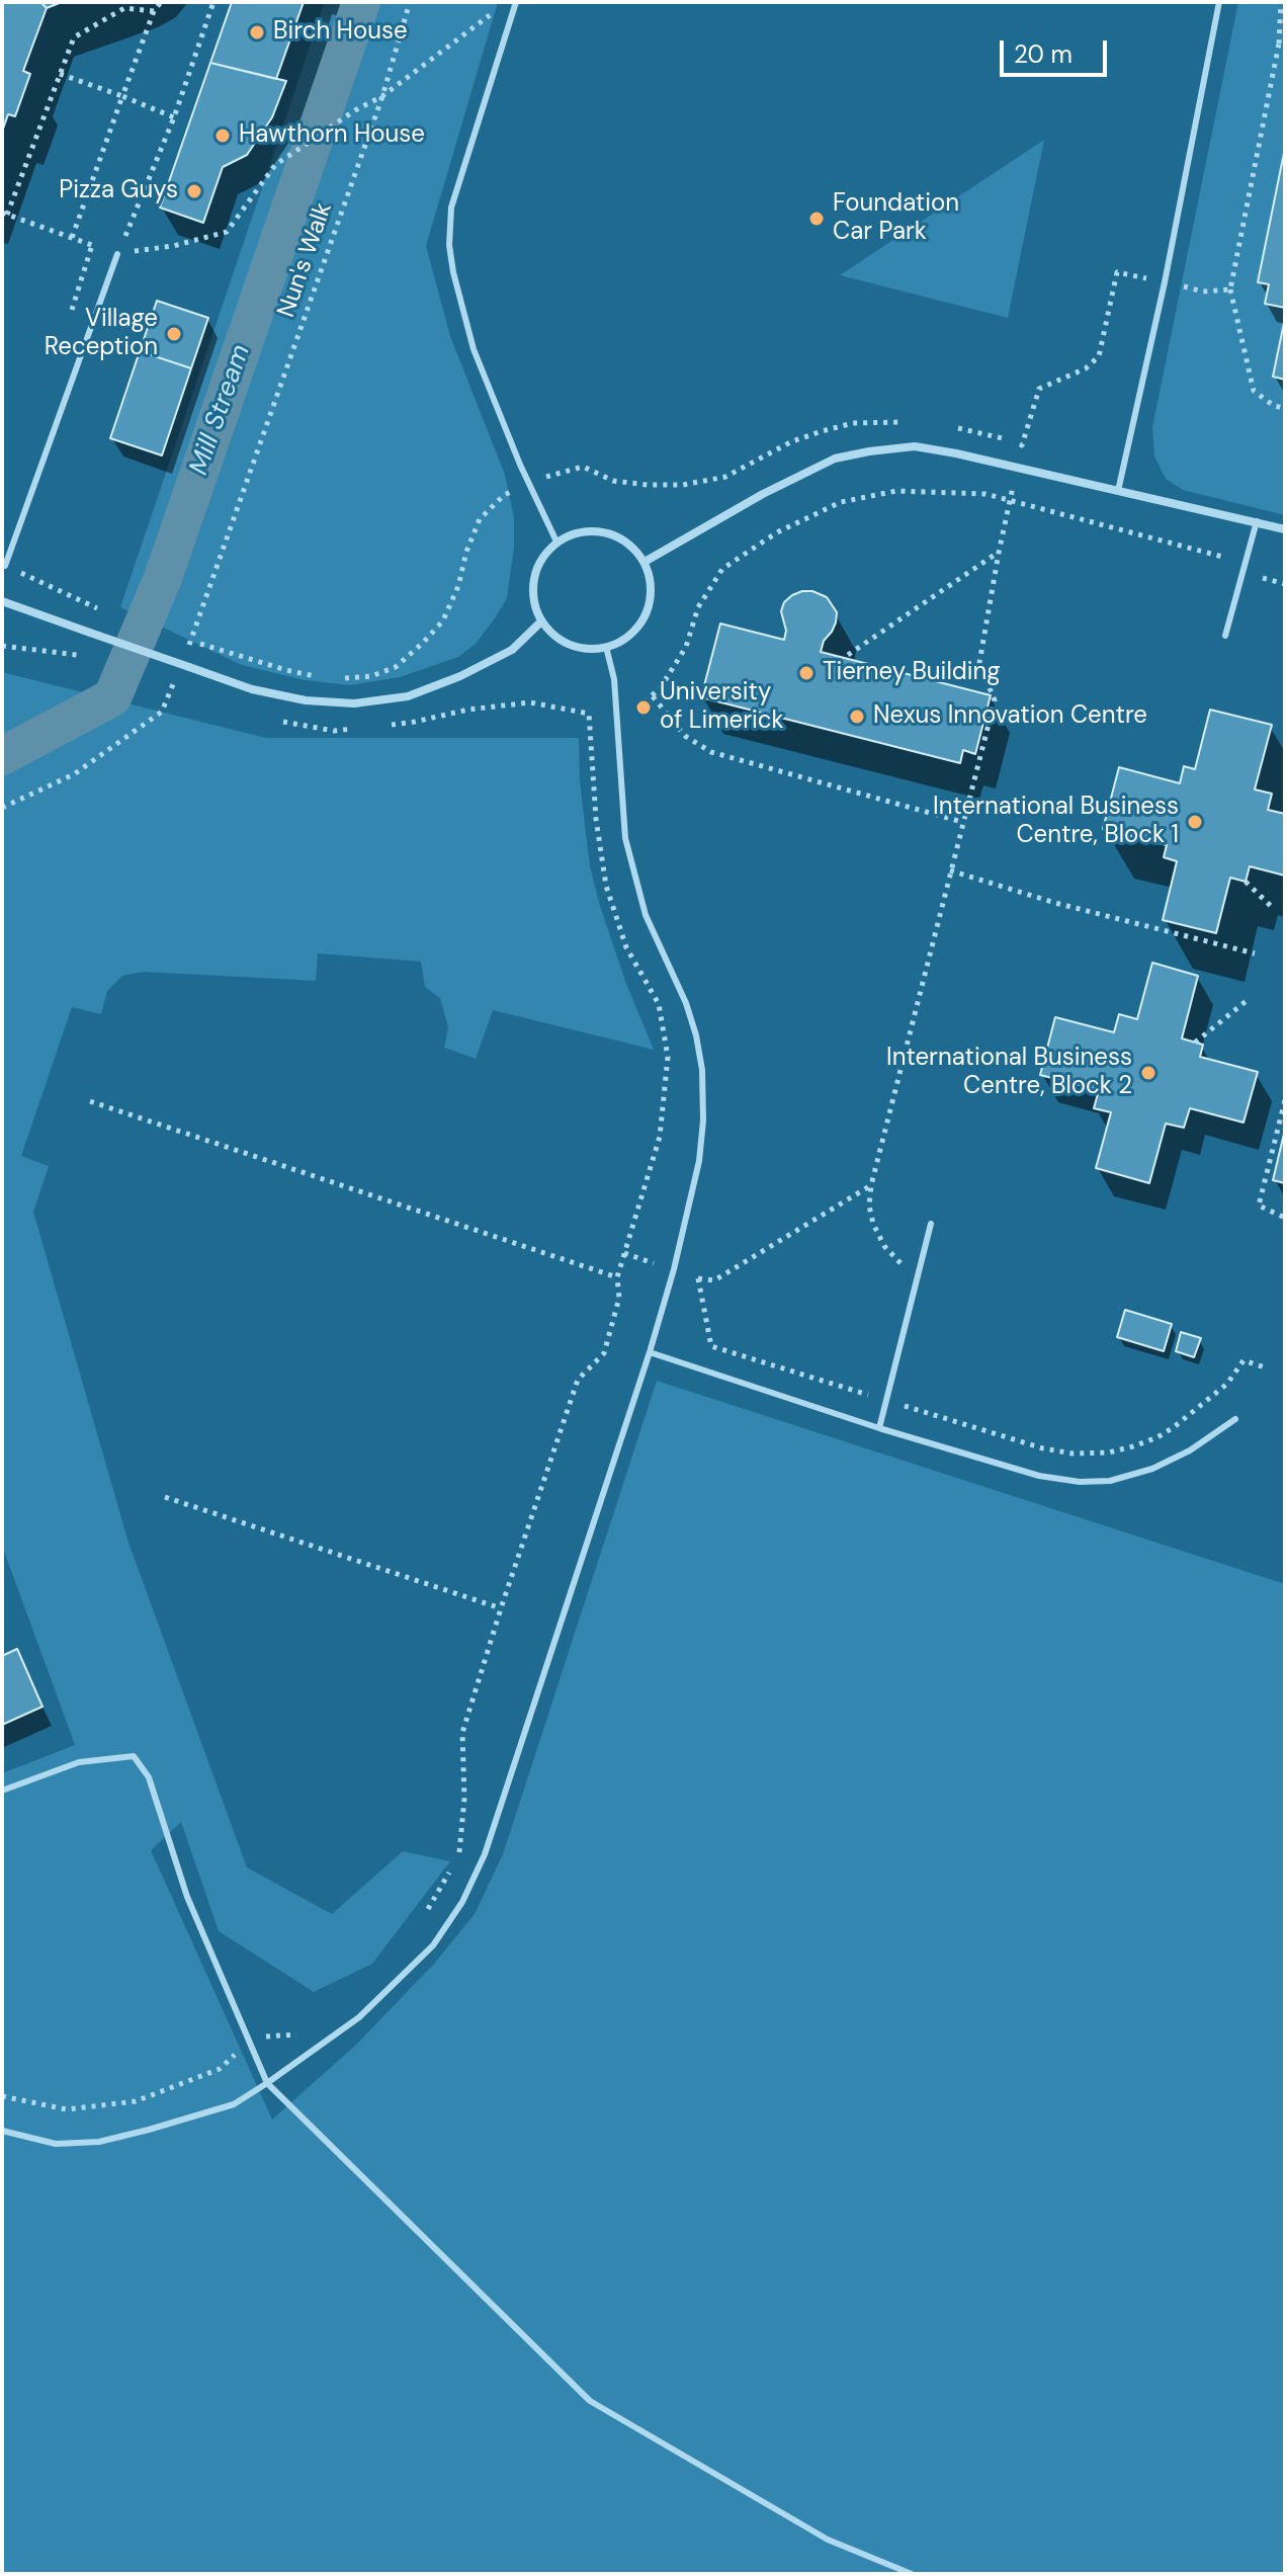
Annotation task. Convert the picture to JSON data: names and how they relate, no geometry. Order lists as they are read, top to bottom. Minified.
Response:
{"streets":{"path":["Nun's Walk"]},"water":["Mill Stream"],"places":["Birch House","Hawthorn House","Pizza Guys","Foundation Car Park","Village Reception","Tierney Building","University of Limerick","Nexus Innovation Centre","International Business Centre, Block 1","International Business Centre, Block 2"],"scale_bar":"20 m"}
